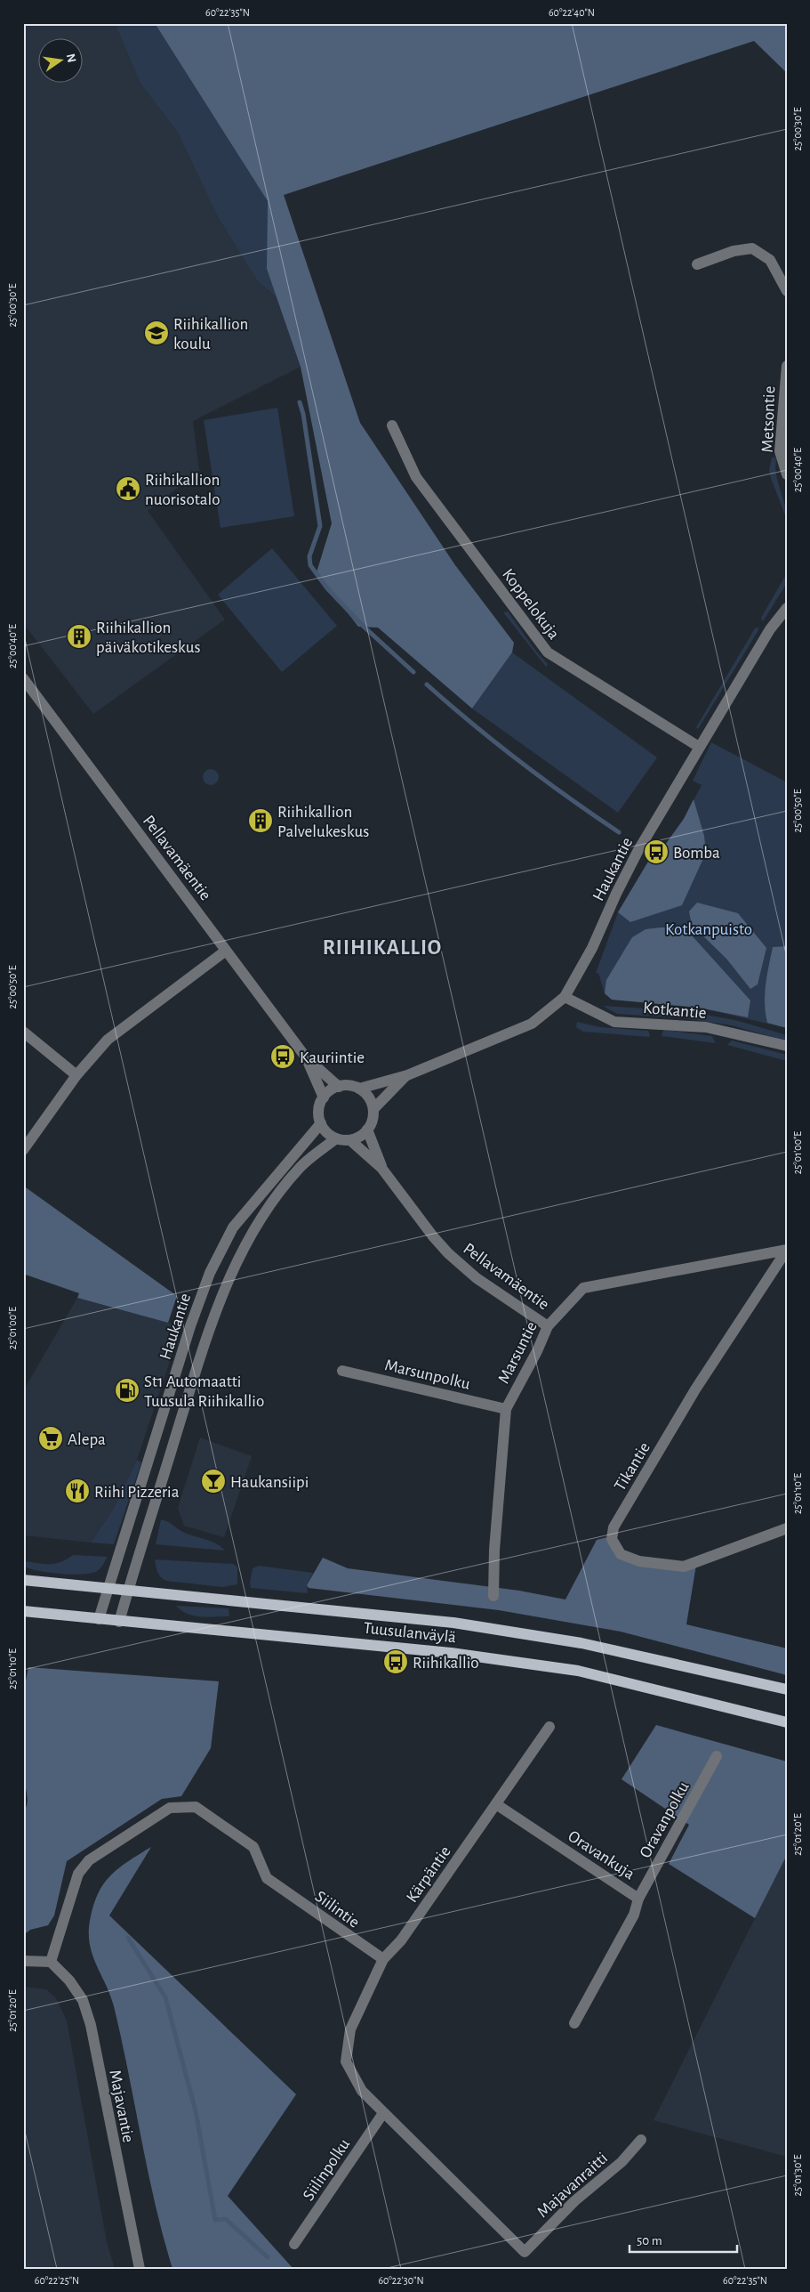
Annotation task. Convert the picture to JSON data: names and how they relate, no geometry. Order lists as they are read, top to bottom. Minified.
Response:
{"streets":{"main road":["Tuusulanväylä"],"street":["Metsontie","Koppelokuja","Pellavamäentie","Haukantie","Kotkantie","Marsuntie","Marsunpolku","Tikantie","Oravanpolku","Oravankuja","Kärpäntie","Siilintie","Majavantie","Siilinpolku","Majavanraitti"]},"crossings":[["Koppelokuja","Haukantie"],["Pellavamäentie","Haukantie"],["Pellavamäentie","Marsuntie"],["Haukantie","Kotkantie"],["Haukantie","Tuusulanväylä"],["Marsuntie","Marsunpolku"],["Marsuntie","Tikantie"],["Oravanpolku","Oravankuja"],["Oravankuja","Kärpäntie"],["Kärpäntie","Siilintie"],["Siilintie","Majavantie"],["Siilinpolku","Majavanraitti"]],"districts":["RIIHIKALLIO"],"parks":["Kotkanpuisto"],"places":{"school or university":["Riihikallion koulu"],"public building":["Riihikallion nuorisotalo"],"building":["Riihikallion päiväkotikeskus","Riihikallion Palvelukeskus"],"bus stop":["Bomba","Kauriintie","Riihikallio"],"fuel station":["St1 Automaatti Tuusula Riihikallio"],"supermarket":["Alepa"],"bar":["Haukansiipi"],"restaurant":["Riihi Pizzeria"]},"scale_bar":"50 m","north":"right","coordinates":["60°22'35\"N","60°22'40\"N","25°00'30\"E","25°00'40\"E","25°00'50\"E","25°01'00\"E","25°01'10\"E","25°01'20\"E","25°01'30\"E","60°22'25\"N","60°22'30\"N"]}
